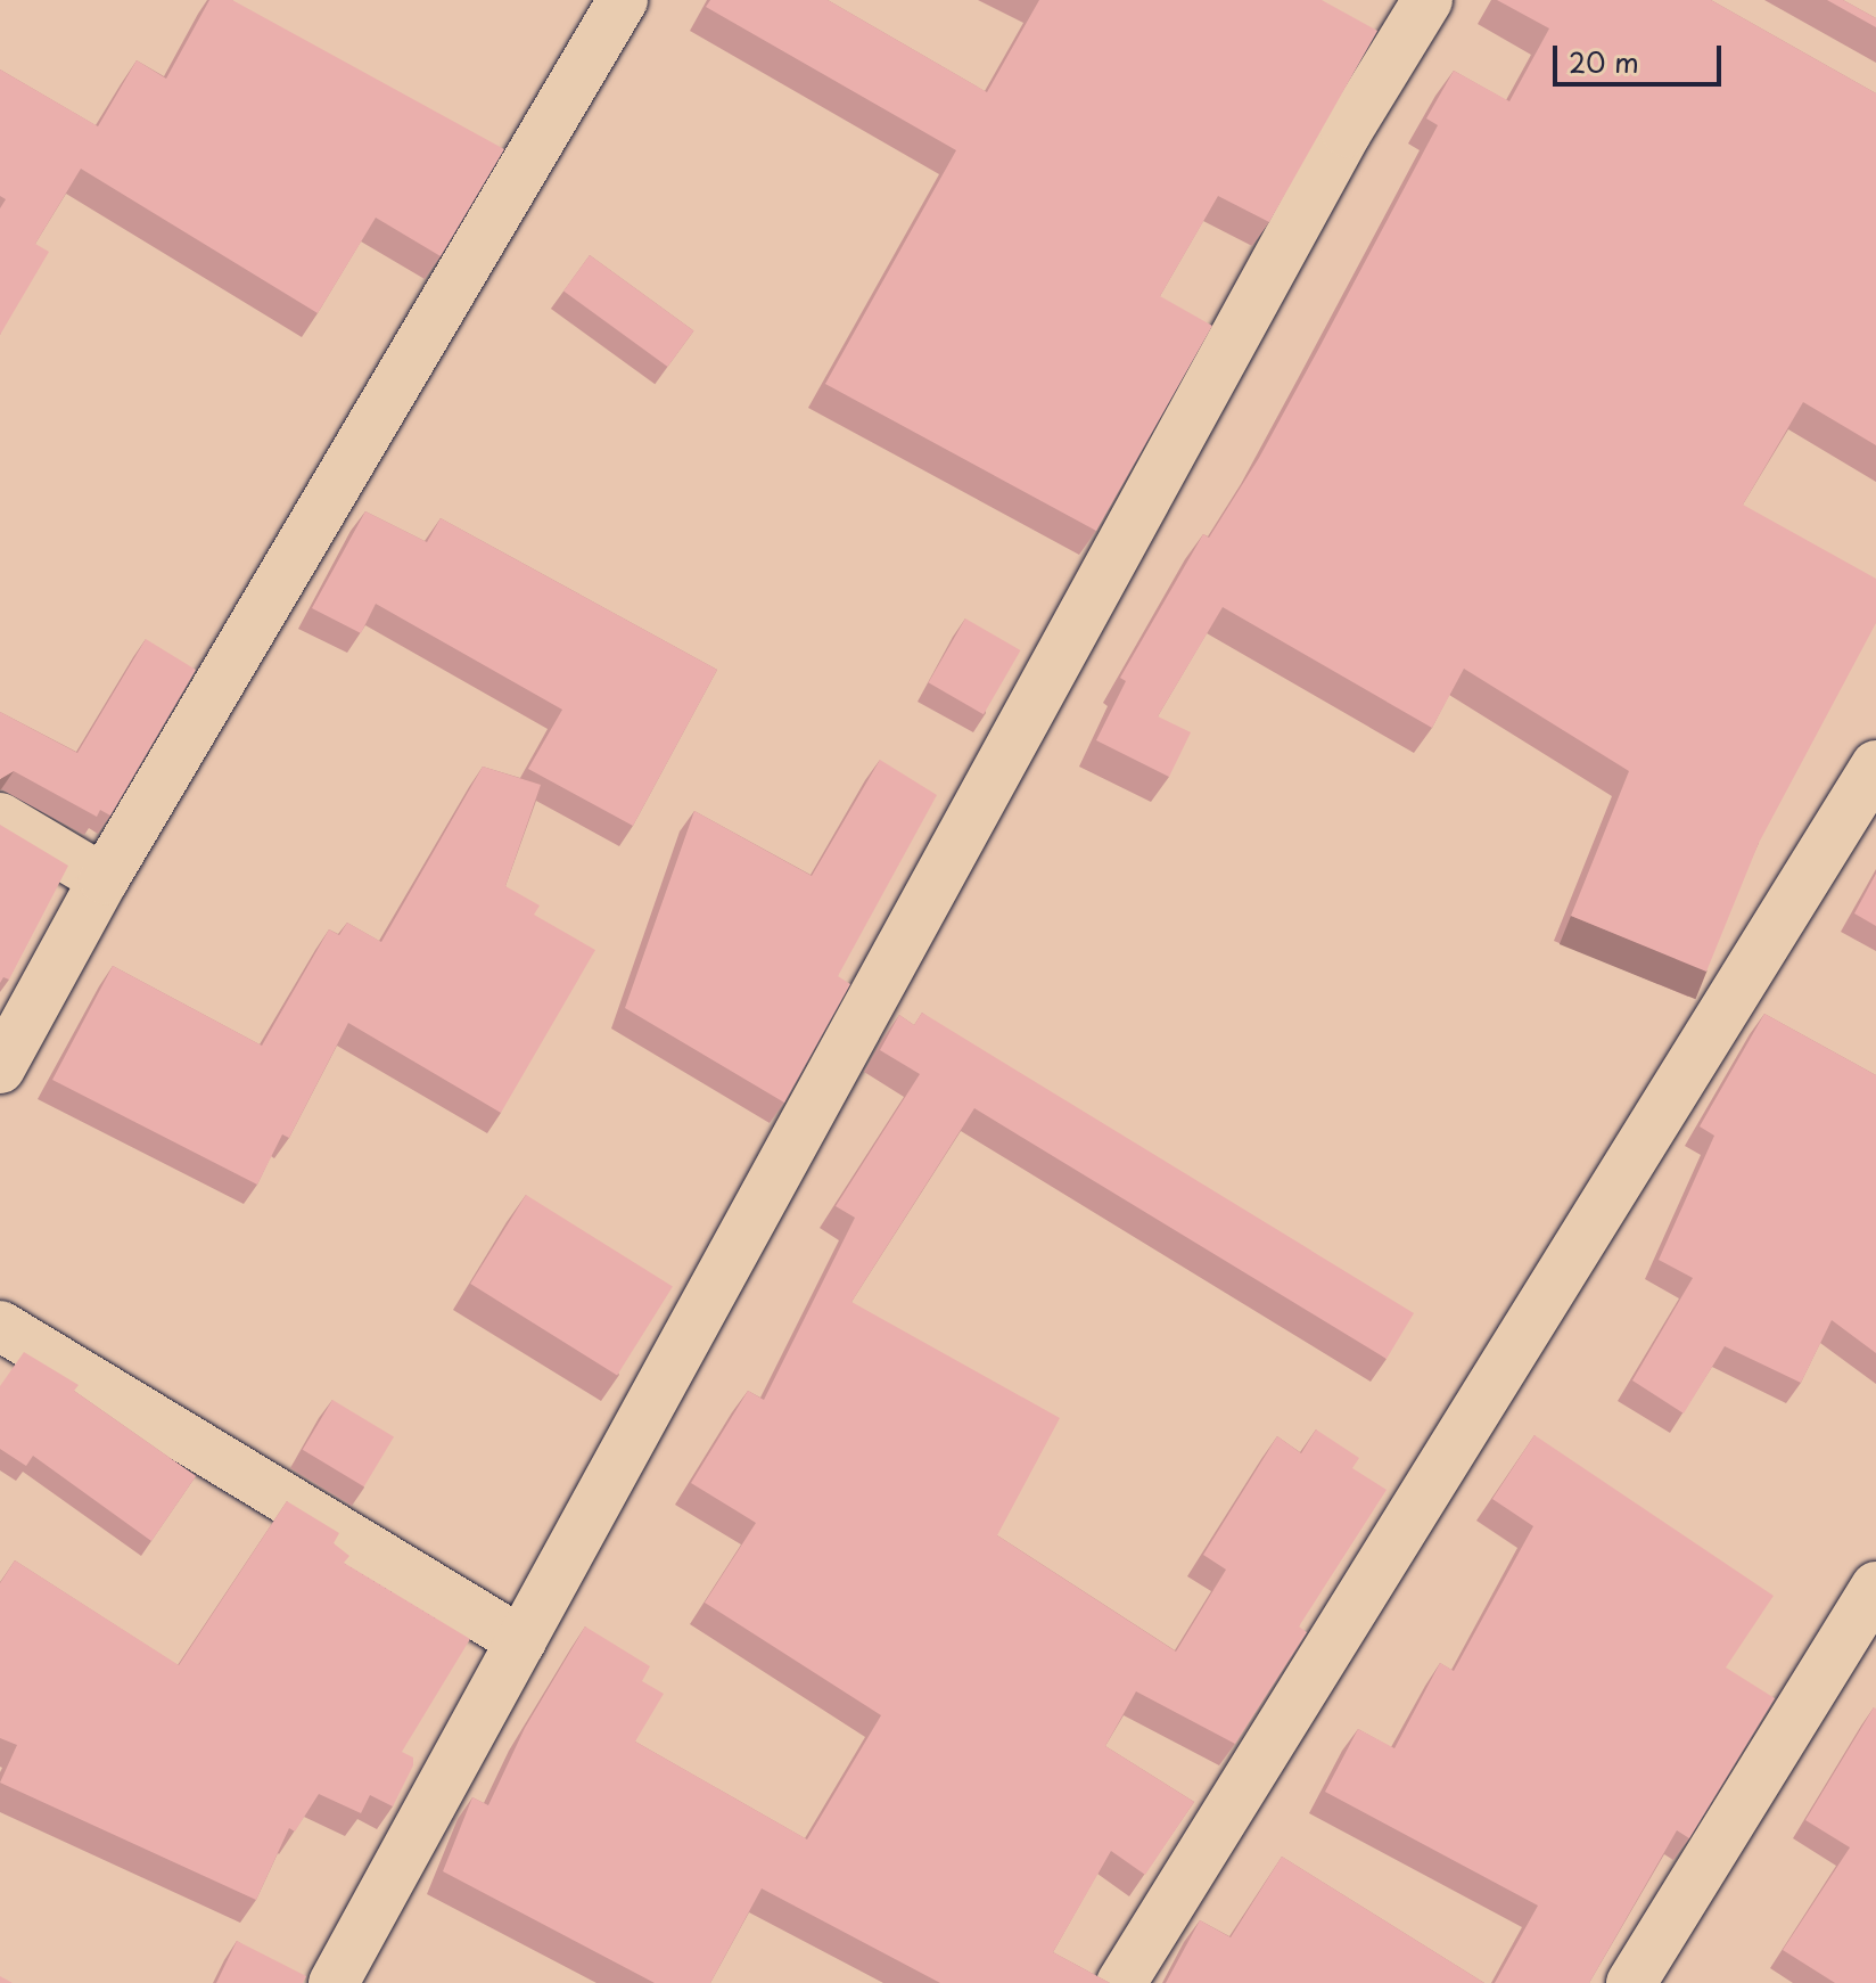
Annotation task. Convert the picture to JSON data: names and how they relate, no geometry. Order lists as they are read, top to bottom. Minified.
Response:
{"scale_bar":"20 m"}
